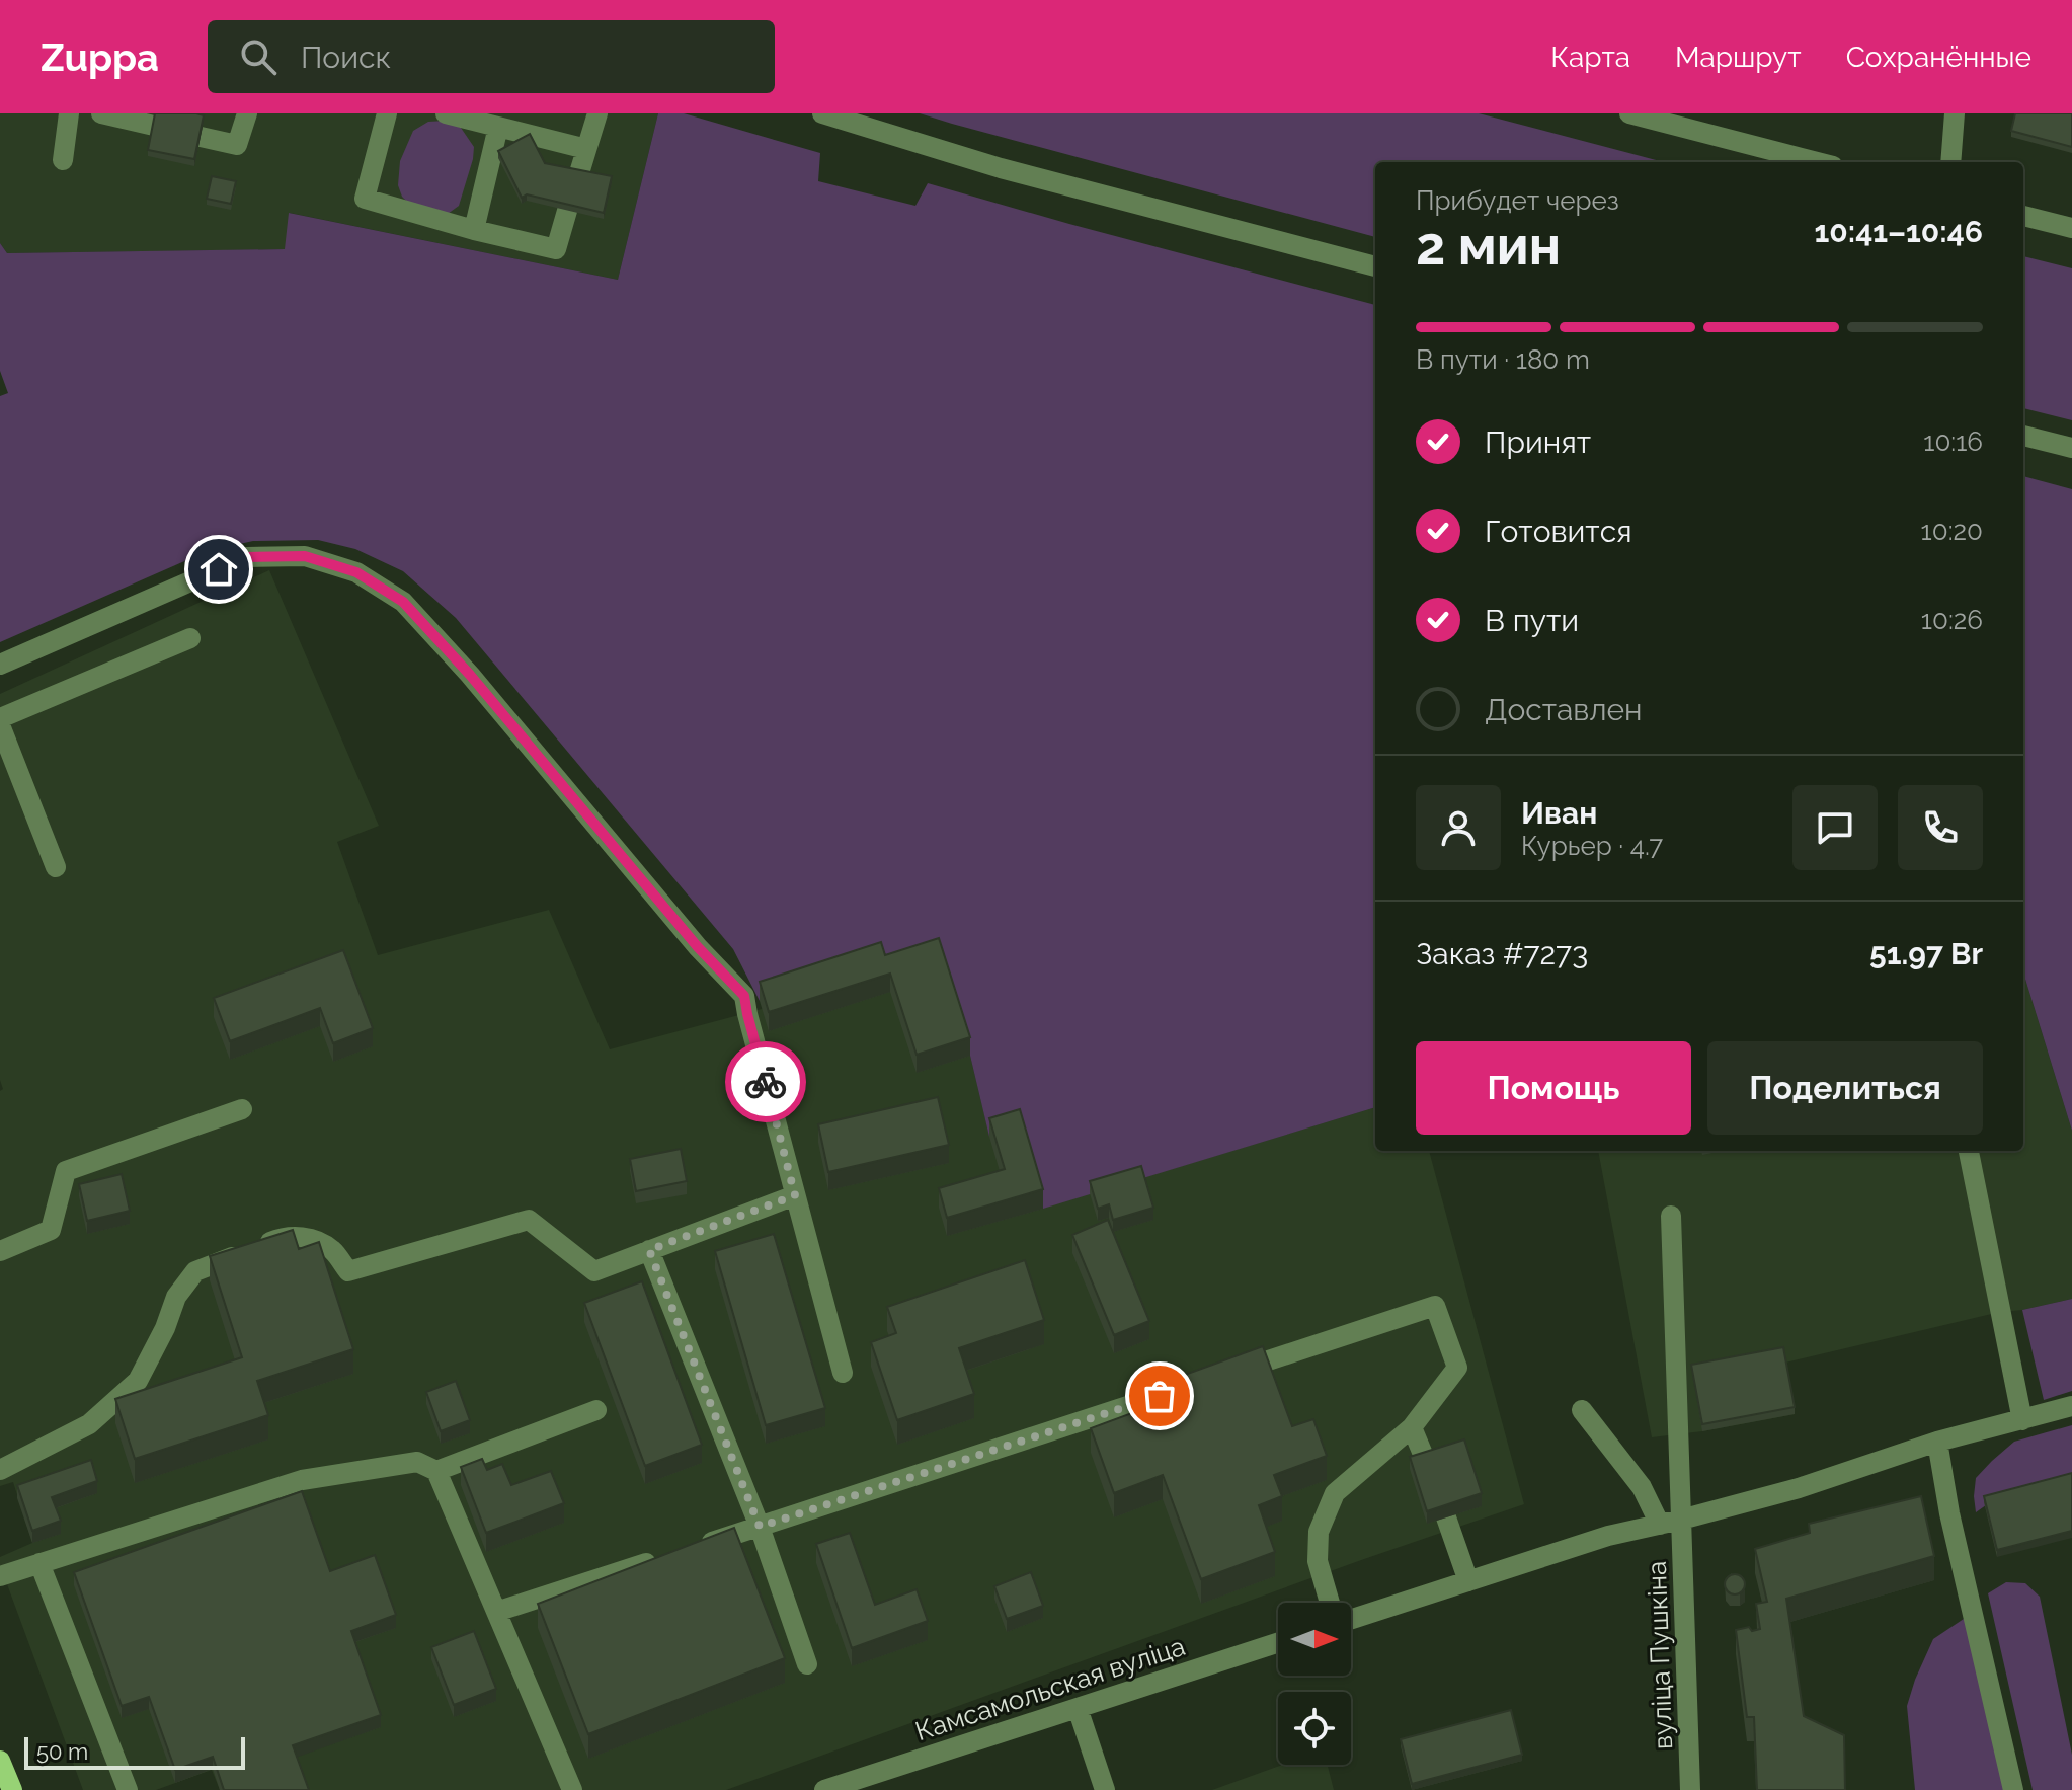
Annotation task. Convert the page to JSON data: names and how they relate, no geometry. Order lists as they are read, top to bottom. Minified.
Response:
{"streets":{"street":["вуліца Пушкіна","Камсамольская вуліца"]},"scale_bar":"50 m","north":"right","page":{"header":"Zuppa","search":"Поиск","nav":["Карта","Маршрут","Сохранённые"],"heading":["2 мин","Прибудет через","10:41–10:46"],"panel":["Иван","Курьер · 4.7","Заказ #7273","51.97 Br"],"bar":"В пути · 180 m","list":[["Принят","10:16"],["Готовится","10:20"],["В пути","10:26"],"Доставлен"],"buttons":["Помощь","Поделиться"],"scale":"50 m"}}
